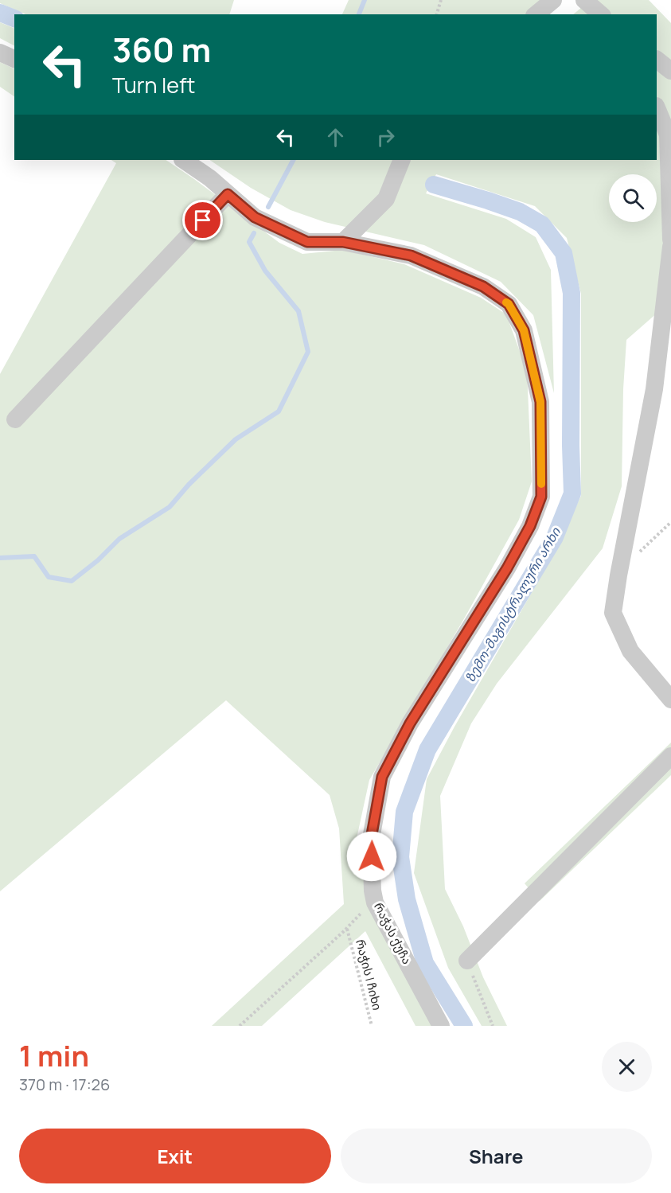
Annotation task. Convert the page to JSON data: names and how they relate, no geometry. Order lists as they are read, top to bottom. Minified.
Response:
{"streets":{"street":["რაჭას ქუჩა"],"path":["რაჭის I ჩიხი"]},"water":["ზემო-მაგისტრალური არხი"],"page":{"turn":["360 m","Turn left"],"heading":["1 min","370 m · 17:26"],"buttons":["Exit","Share"]}}
